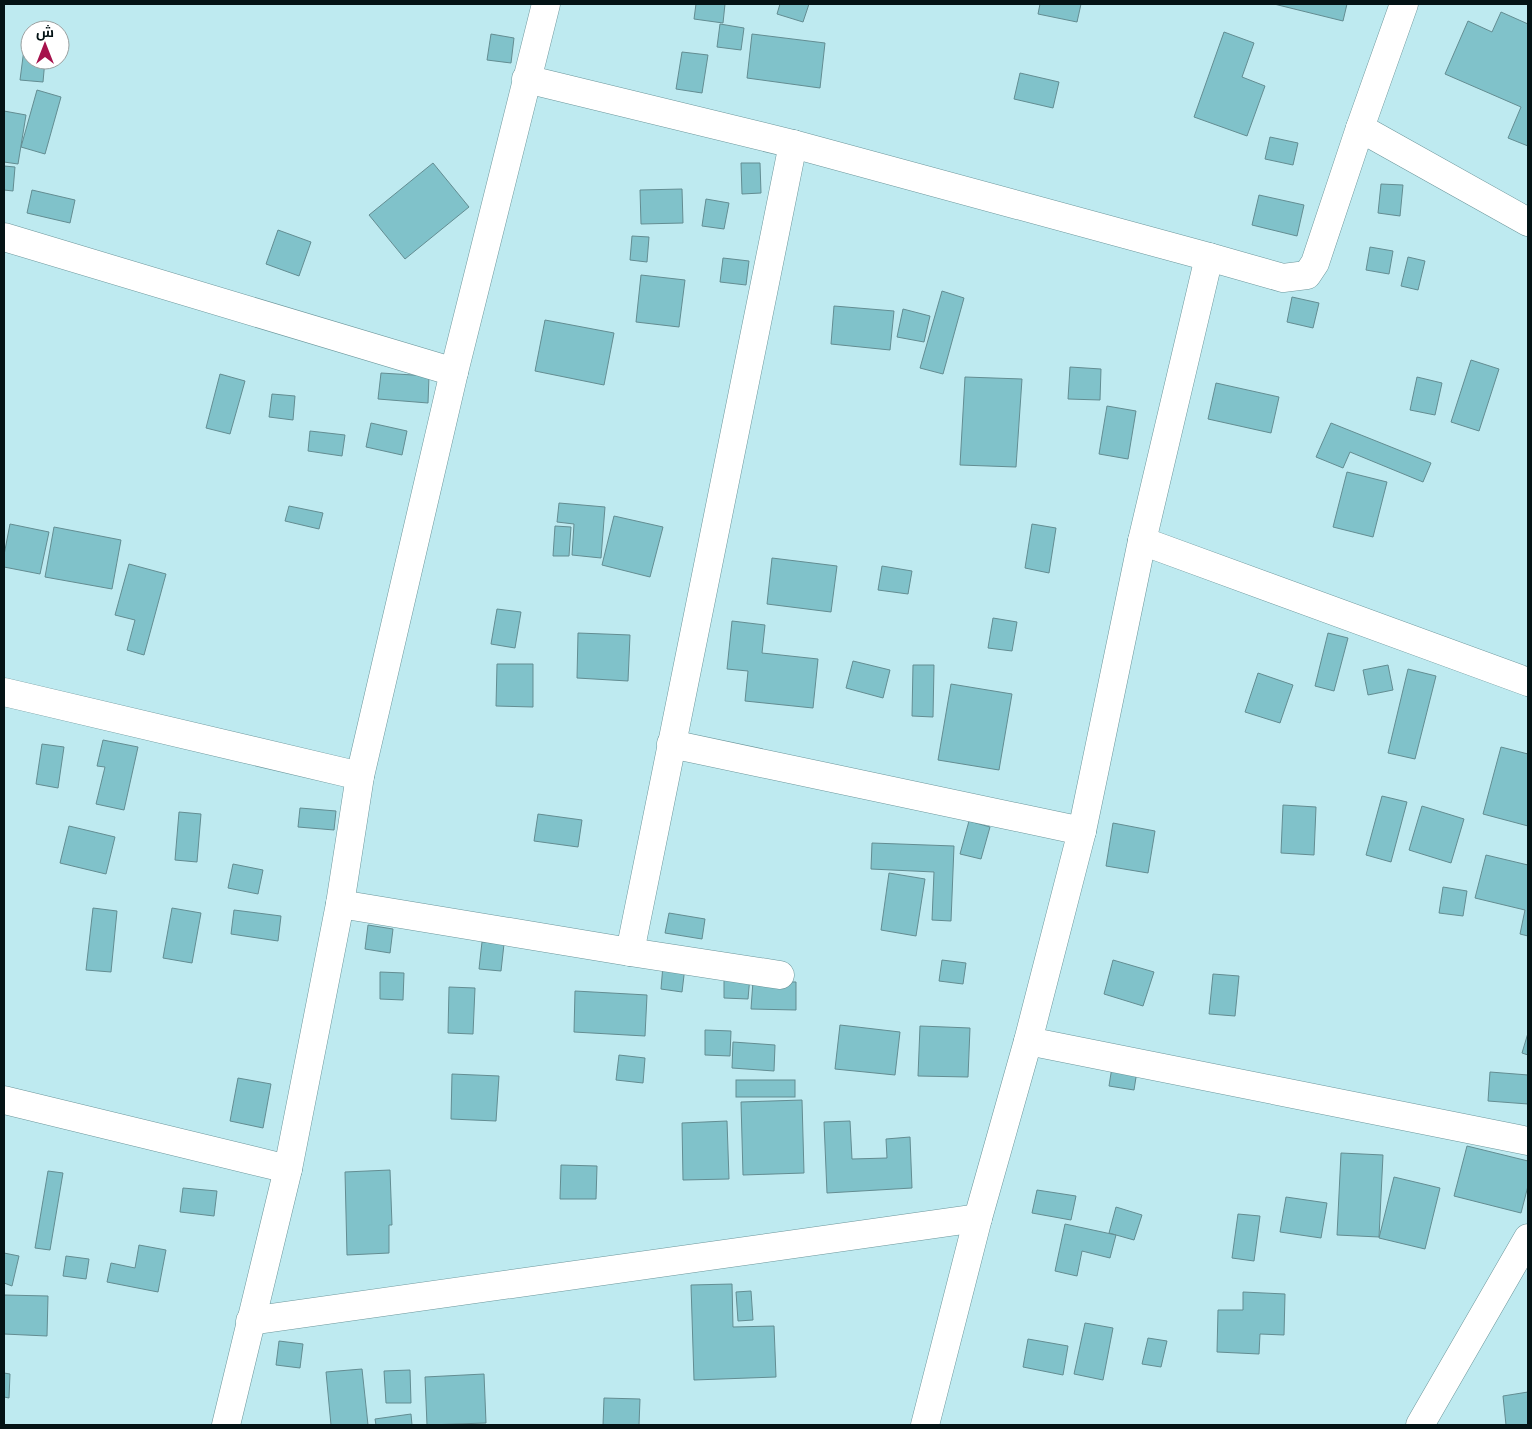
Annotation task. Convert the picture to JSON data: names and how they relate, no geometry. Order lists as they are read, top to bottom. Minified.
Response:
{"north":"top"}
